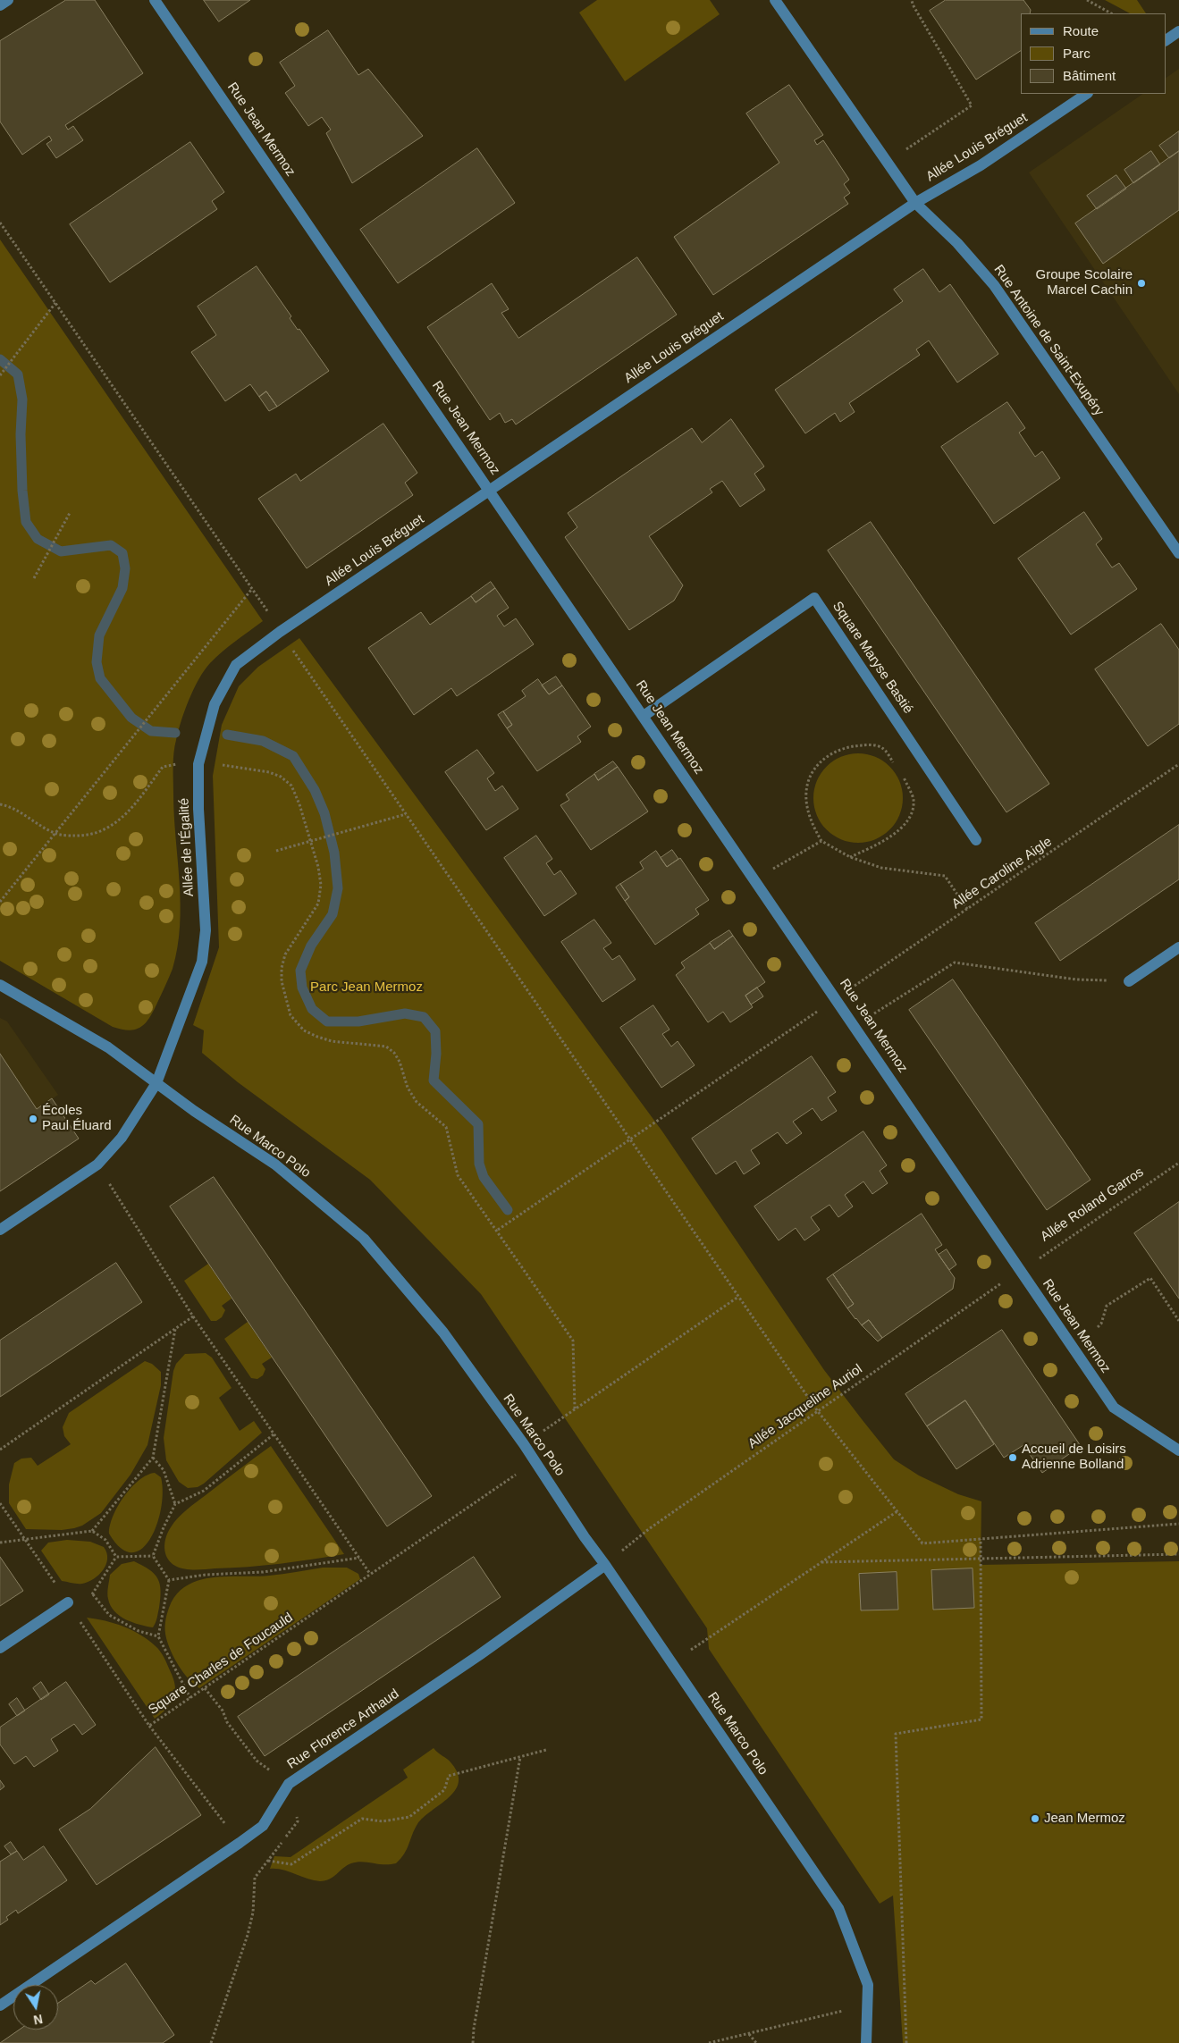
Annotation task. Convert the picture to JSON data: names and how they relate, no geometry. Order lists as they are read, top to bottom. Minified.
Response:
{"streets":{"street":["Rue Jean Mermoz","Allée Louis Bréguet","Rue Antoine de Saint-Exupéry","Square Maryse Bastié","Allée de l'Égalité","Rue Marco Polo","Rue Florence Arthaud"],"path":["Allée Caroline Aigle","Allée Roland Garros","Allée Jacqueline Auriol","Square Charles de Foucauld"]},"crossings":[["Rue Jean Mermoz","Allée Louis Bréguet"],["Rue Jean Mermoz","Square Maryse Bastié"],["Rue Jean Mermoz","Allée Caroline Aigle"],["Rue Jean Mermoz","Allée Roland Garros"],["Rue Jean Mermoz","Allée Jacqueline Auriol"],["Allée Louis Bréguet","Rue Antoine de Saint-Exupéry"],["Allée Louis Bréguet","Allée de l'Égalité"],["Allée de l'Égalité","Rue Marco Polo"],["Rue Marco Polo","Allée Jacqueline Auriol"],["Rue Marco Polo","Square Charles de Foucauld"],["Rue Marco Polo","Rue Florence Arthaud"],["Allée Roland Garros","Allée Jacqueline Auriol"],["Allée Jacqueline Auriol","Rue Florence Arthaud"]],"parks":["Parc Jean Mermoz"],"places":["Groupe Scolaire Marcel Cachin","Écoles Paul Éluard","Accueil de Loisirs Adrienne Bolland","Jean Mermoz"],"legend":["Route","Parc","Bâtiment"],"north":"bottom"}
